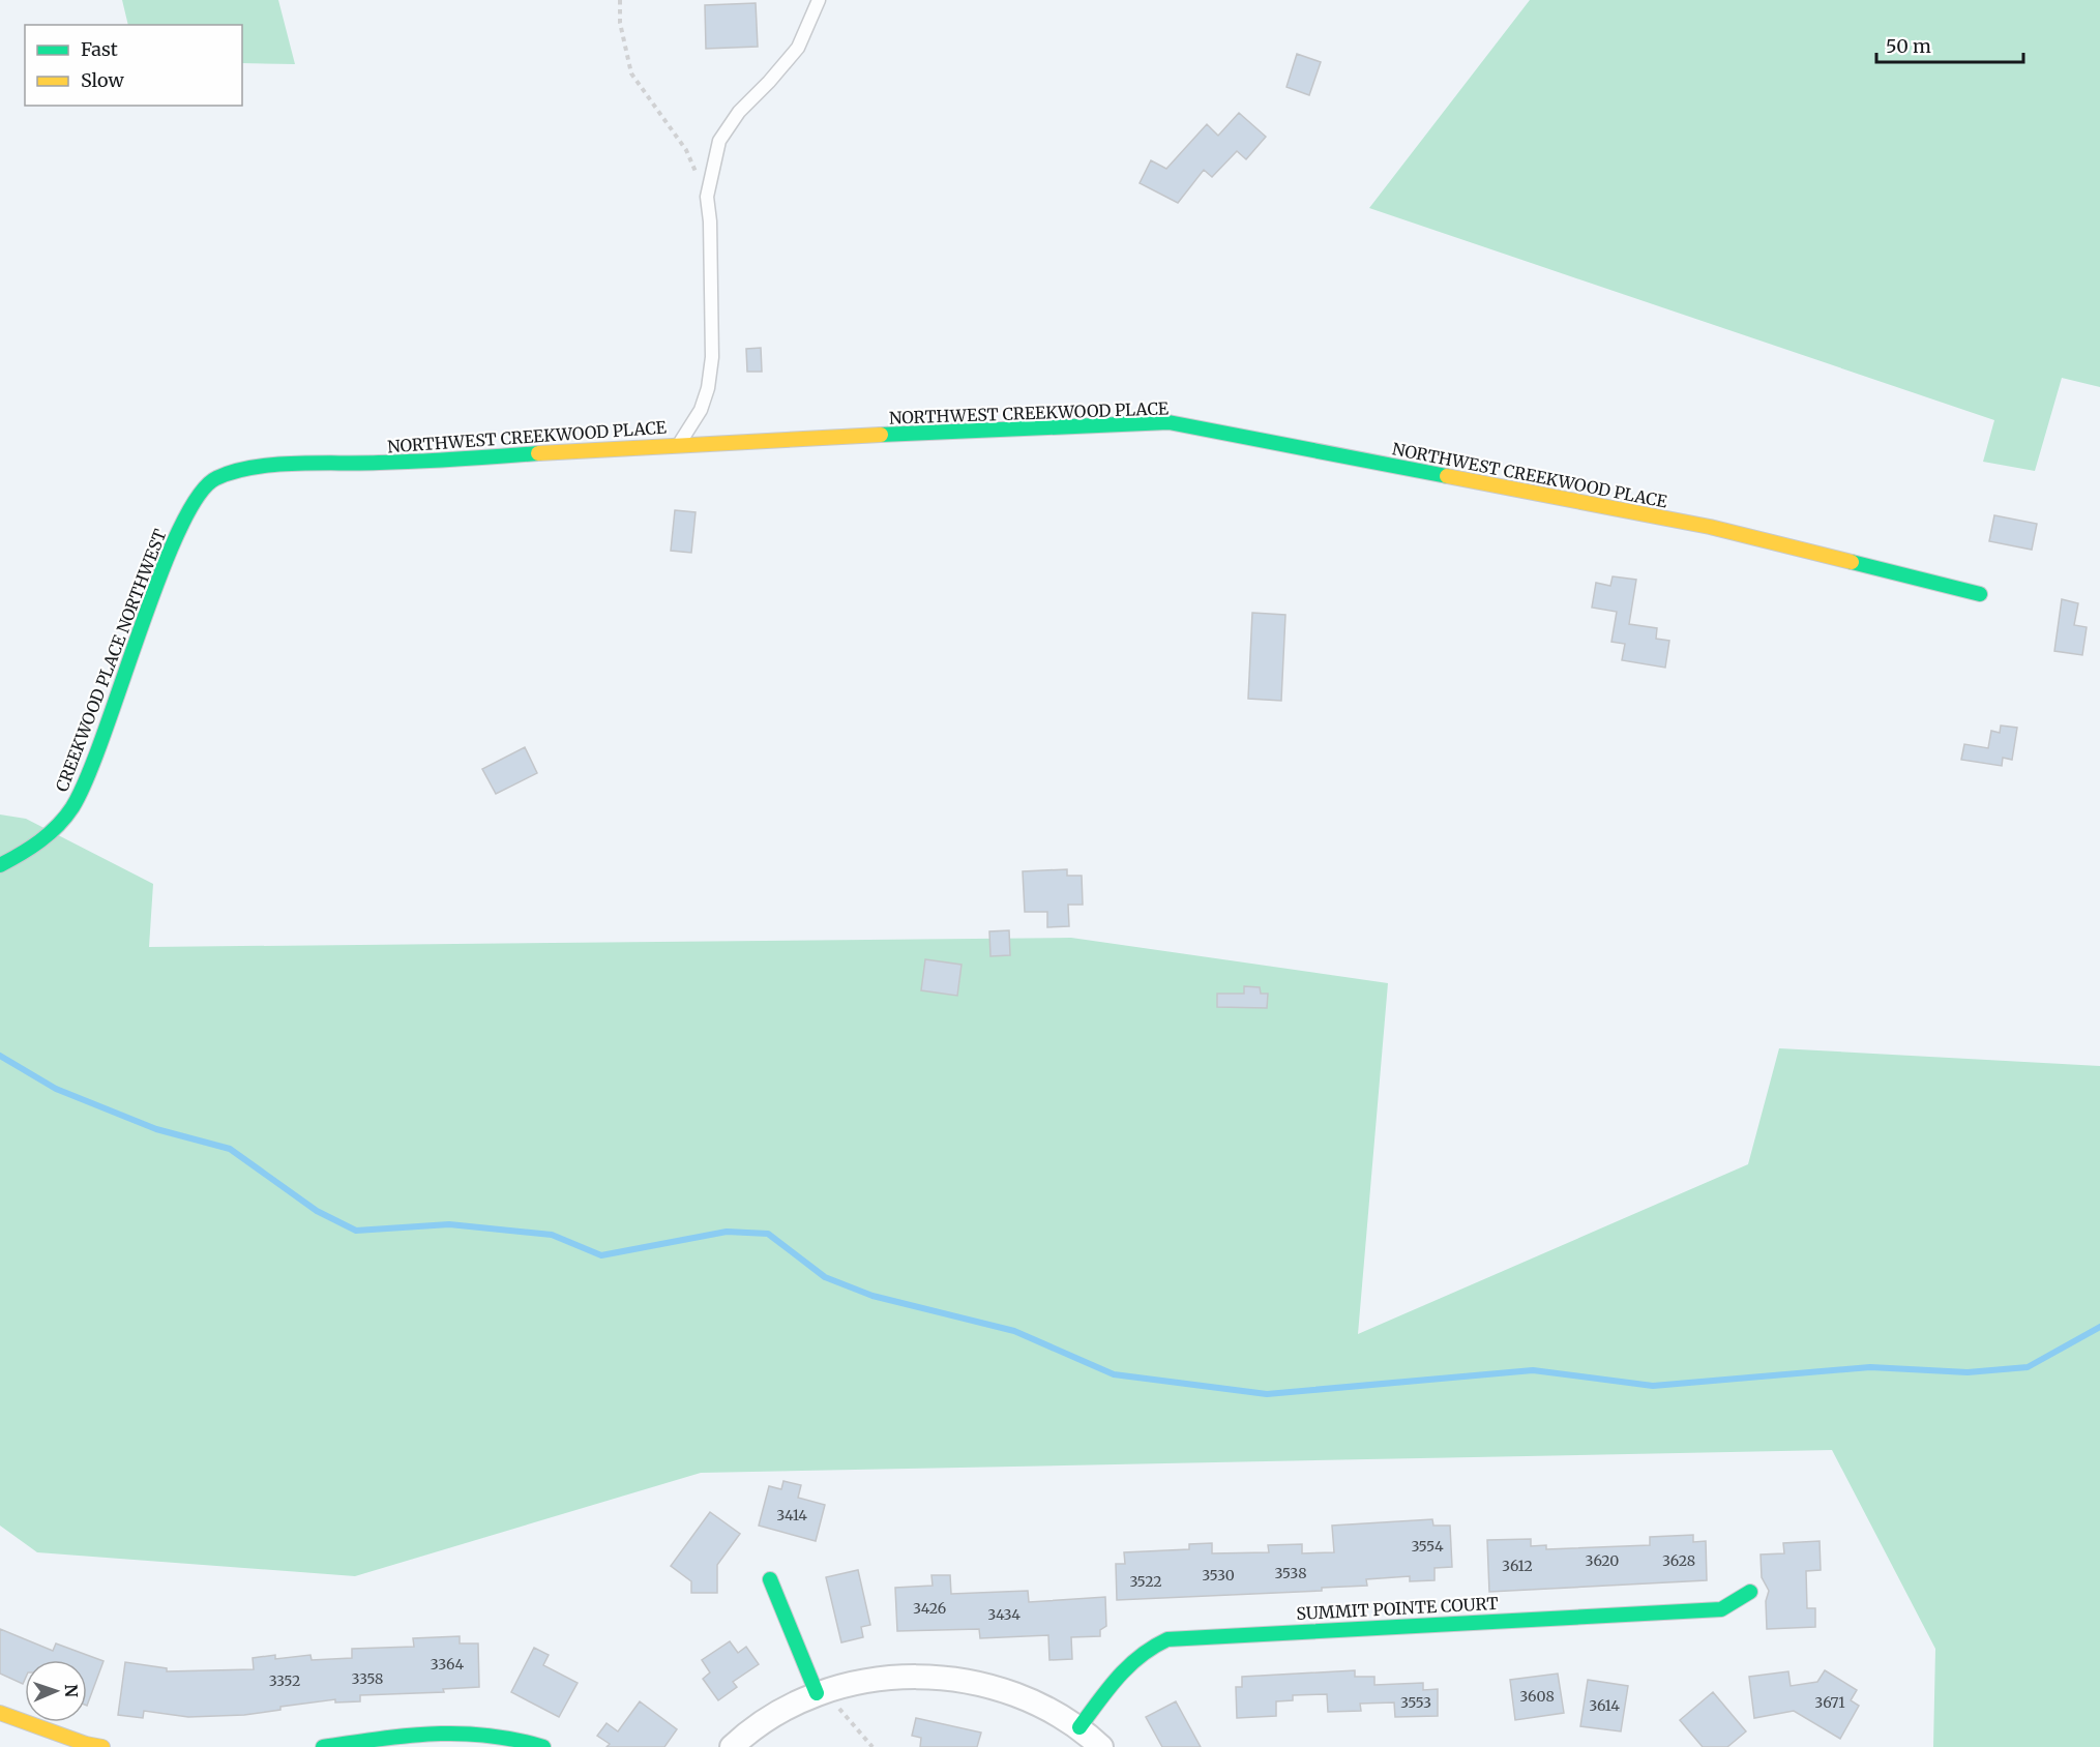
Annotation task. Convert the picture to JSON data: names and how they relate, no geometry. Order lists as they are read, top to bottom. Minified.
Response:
{"streets":{"street":["NORTHWEST CREEKWOOD PLACE","CREEKWOOD PLACE NORTHWEST","SUMMIT POINTE COURT"]},"crossings":[["NORTHWEST CREEKWOOD PLACE","CREEKWOOD PLACE NORTHWEST"]],"house_numbers":["3414","3554","3620","3628","3612","3538","3530","3522","3426","3434","3364","3358","3352","3608","3553","3671","3614"],"legend":["Fast","Slow"],"scale_bar":"50 m","north":"right"}
